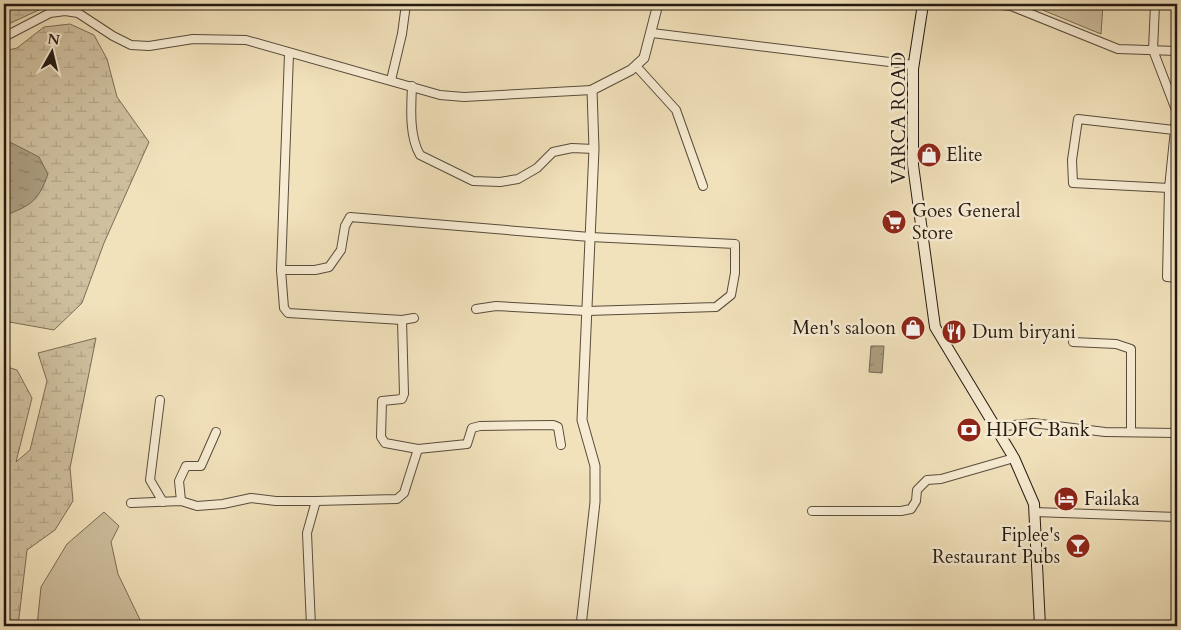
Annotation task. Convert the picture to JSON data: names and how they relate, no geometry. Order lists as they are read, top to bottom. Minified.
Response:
{"streets":{"main road":["VARCA ROAD"]},"places":{"shop":["Elite","Men's saloon"],"supermarket":["Goes General Store"],"restaurant":["Dum biryani"],"bank":["HDFC Bank"],"hotel":["Failaka"],"bar":["Fiplee's Restaurant Pubs"]},"north":"top"}
